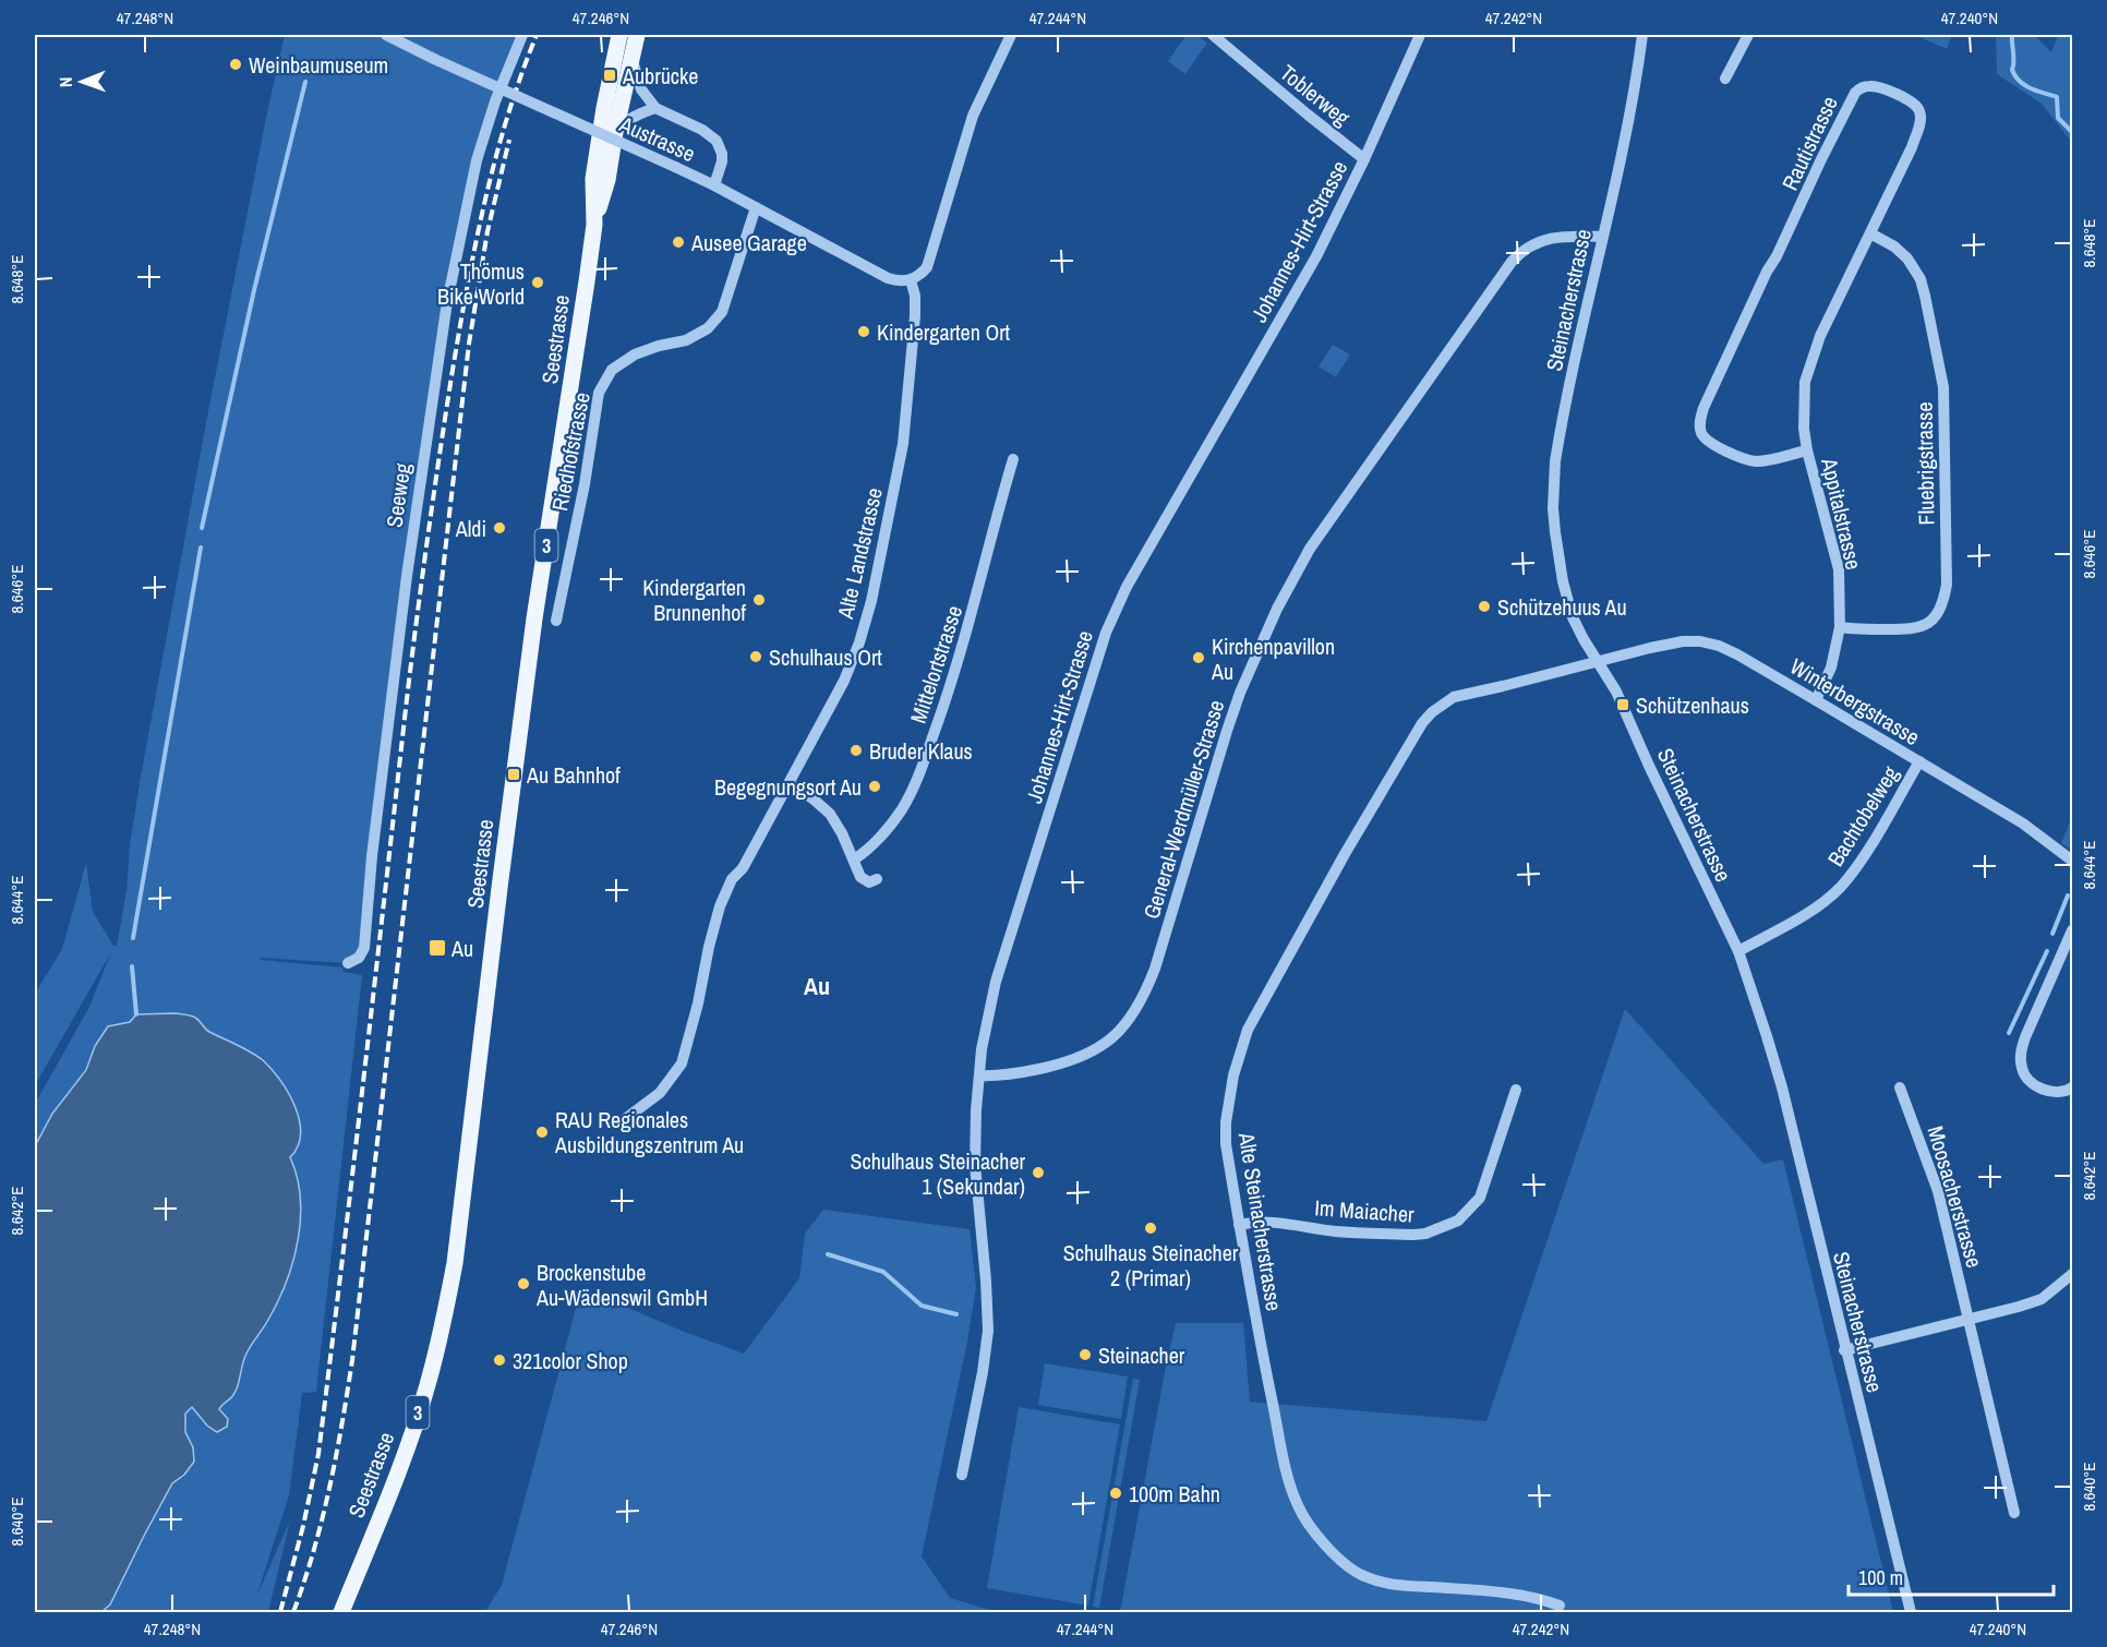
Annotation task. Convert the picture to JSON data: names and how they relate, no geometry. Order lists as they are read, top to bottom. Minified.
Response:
{"streets":{"main road":["Seestrasse","3"],"street":["Toblerweg","Austrasse","Rautistrasse","Johannes-Hirt-Strasse","Steinacherstrasse","Riedhofstrasse","Fluebrigstrasse","Seeweg","Appitalstrasse","Alte Landstrasse","Mittelortstrasse","Winterbergstrasse","General-Werdmüller-Strasse","Bachtobelweg","Moosacherstrasse","Im Maiacher","Alte Steinacherstrasse"]},"crossings":[["Toblerweg","Johannes-Hirt-Strasse"],["Austrasse","Riedhofstrasse"],["Austrasse","Alte Landstrasse"],["Rautistrasse","Fluebrigstrasse"],["Rautistrasse","Appitalstrasse"],["Johannes-Hirt-Strasse","General-Werdmüller-Strasse"],["Steinacherstrasse","Winterbergstrasse"],["Steinacherstrasse","General-Werdmüller-Strasse"],["Steinacherstrasse","Bachtobelweg"],["Steinacherstrasse","Alte Steinacherstrasse"],["Fluebrigstrasse","Appitalstrasse"],["Appitalstrasse","Winterbergstrasse"],["Winterbergstrasse","Bachtobelweg"],["Winterbergstrasse","Alte Steinacherstrasse"],["Im Maiacher","Alte Steinacherstrasse"]],"districts":["Au"],"places":{"other":["Weinbaumuseum","Ausee Garage","Thömus Bike World","Kindergarten Ort","Aldi","Kindergarten Brunnenhof","Schützehuus Au","Schulhaus Ort","Kirchenpavillon Au","Bruder Klaus","Begegnungsort Au","RAU Regionales Ausbildungszentrum Au","Schulhaus Steinacher 1 (Sekundar)","Schulhaus Steinacher 2 (Primar)","Brockenstube Au-Wädenswil GmbH","Steinacher","321color Shop","100m Bahn"],"transit":["Aubrücke","Schützenhaus","Au Bahnhof","Au"]},"scale_bar":"100 m","north":"left","coordinates":["47.248°N","47.246°N","47.244°N","47.242°N","47.240°N","8.648°E","8.646°E","8.644°E","8.642°E","8.640°E"]}
